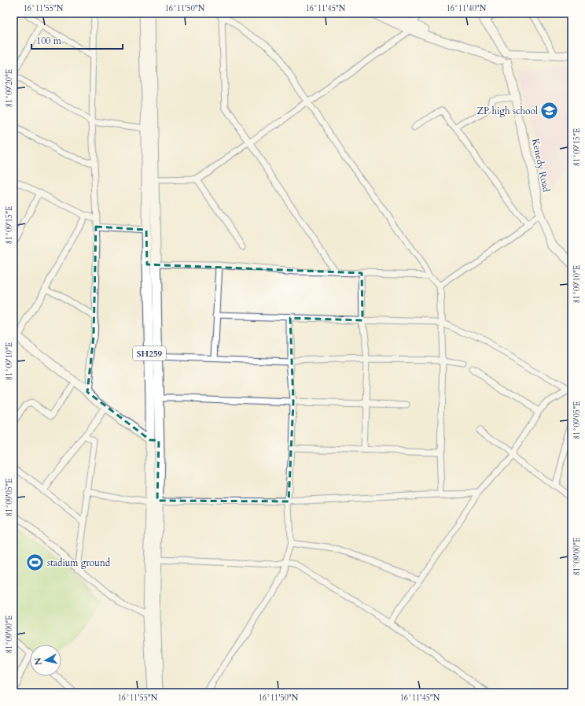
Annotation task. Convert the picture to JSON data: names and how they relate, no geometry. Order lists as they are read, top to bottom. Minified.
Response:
{"streets":{"main road":["SH259"],"street":["Kenedy Road"]},"places":{"school or university":["ZP high school"],"sports":["stadium ground"]},"scale_bar":"100 m","north":"left","coordinates":["16°11'55\"N","16°11'50\"N","16°11'45\"N","16°11'40\"N","81°09'20\"E","81°09'15\"E","81°09'10\"E","81°09'05\"E","81°09'00\"E"]}
